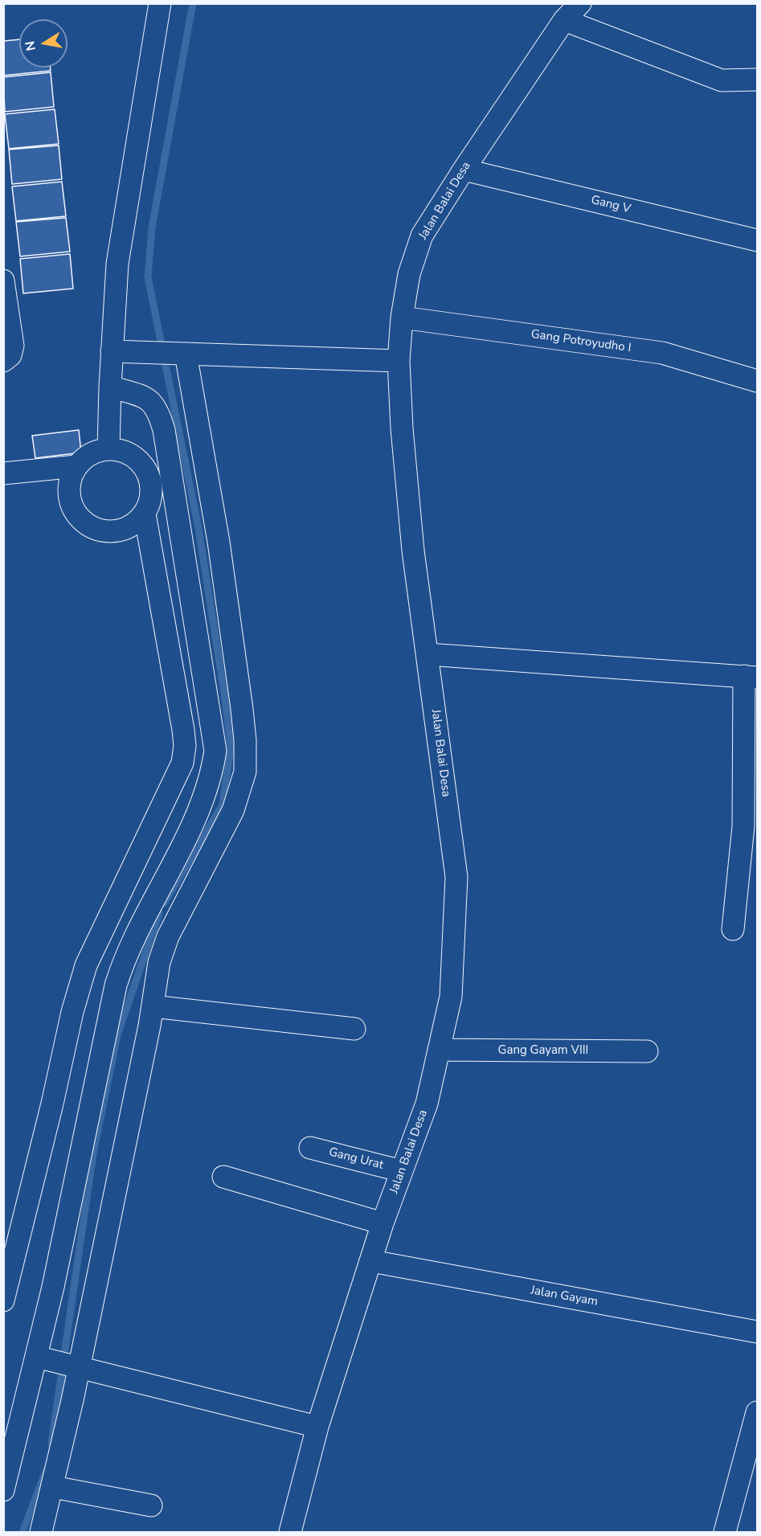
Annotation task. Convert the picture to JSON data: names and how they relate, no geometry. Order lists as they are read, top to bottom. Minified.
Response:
{"streets":{"street":["Jalan Balai Desa","Gang V","Gang Potroyudho I","Gang Gayam VIII","Gang Urat","Jalan Gayam"]},"crossings":[["Jalan Balai Desa","Gang V"],["Jalan Balai Desa","Gang Potroyudho I"],["Jalan Balai Desa","Gang Gayam VIII"],["Jalan Balai Desa","Gang Urat"],["Jalan Balai Desa","Jalan Gayam"]],"north":"left"}
